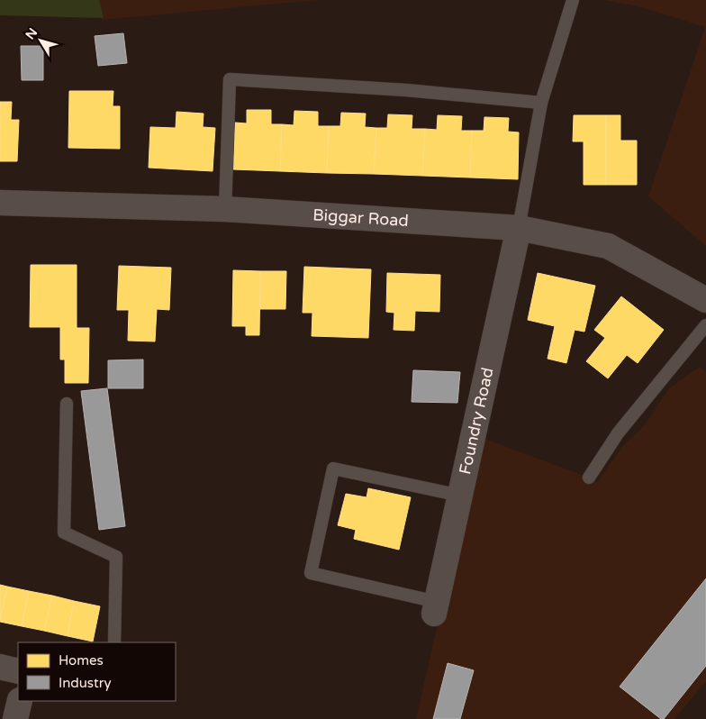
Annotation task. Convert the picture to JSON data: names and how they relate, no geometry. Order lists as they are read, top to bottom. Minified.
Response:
{"streets":{"street":["Biggar Road","Foundry Road"]},"crossings":[["Biggar Road","Foundry Road"]],"legend":["Homes","Industry"],"north":"top left"}
